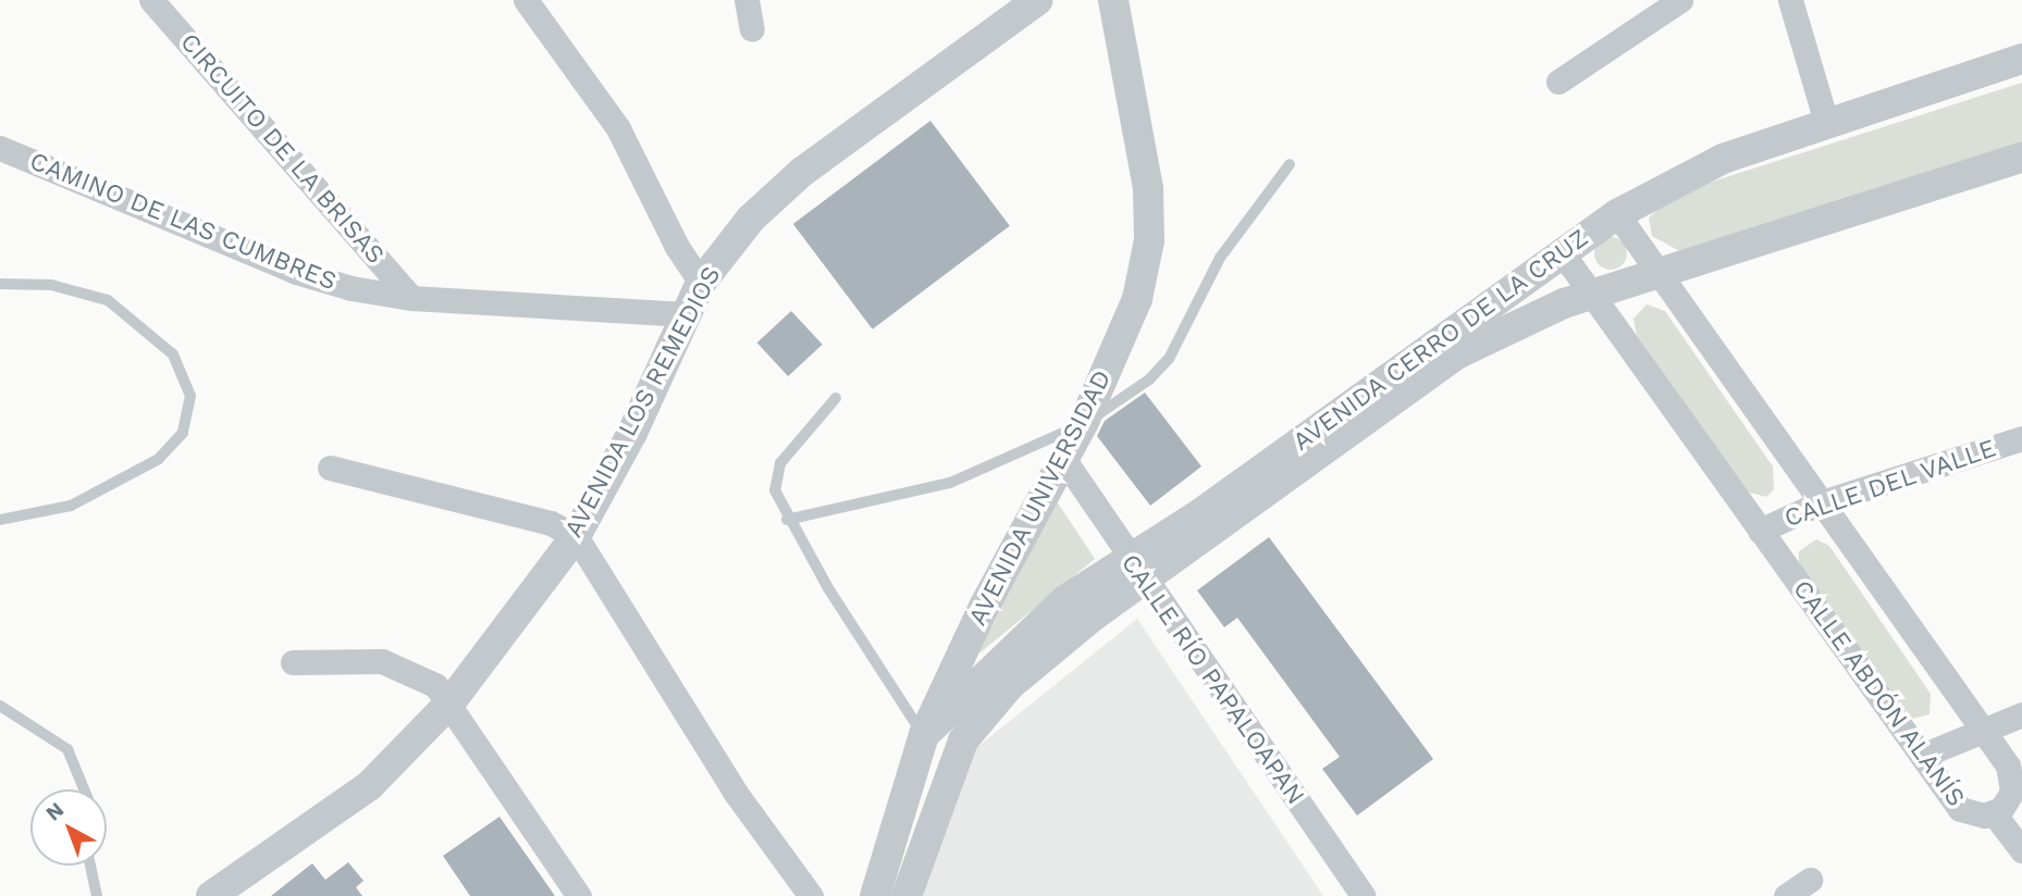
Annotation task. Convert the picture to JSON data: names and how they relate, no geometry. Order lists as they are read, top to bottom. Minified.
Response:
{"streets":{"street":["CIRCUITO DE LA BRISAS","CAMINO DE LAS CUMBRES","AVENIDA CERRO DE LA CRUZ","AVENIDA LOS REMEDIOS","CALLE DEL VALLE","AVENIDA UNIVERSIDAD","CALLE RÍO PAPALOAPAN","CALLE ABDÓN ALANÍS"]},"crossings":[["CIRCUITO DE LA BRISAS","CAMINO DE LAS CUMBRES"],["CAMINO DE LAS CUMBRES","AVENIDA LOS REMEDIOS"],["AVENIDA CERRO DE LA CRUZ","AVENIDA UNIVERSIDAD"],["AVENIDA CERRO DE LA CRUZ","CALLE RÍO PAPALOAPAN"],["AVENIDA CERRO DE LA CRUZ","CALLE ABDÓN ALANÍS"],["CALLE DEL VALLE","CALLE ABDÓN ALANÍS"],["AVENIDA UNIVERSIDAD","CALLE RÍO PAPALOAPAN"]],"north":"top left"}
